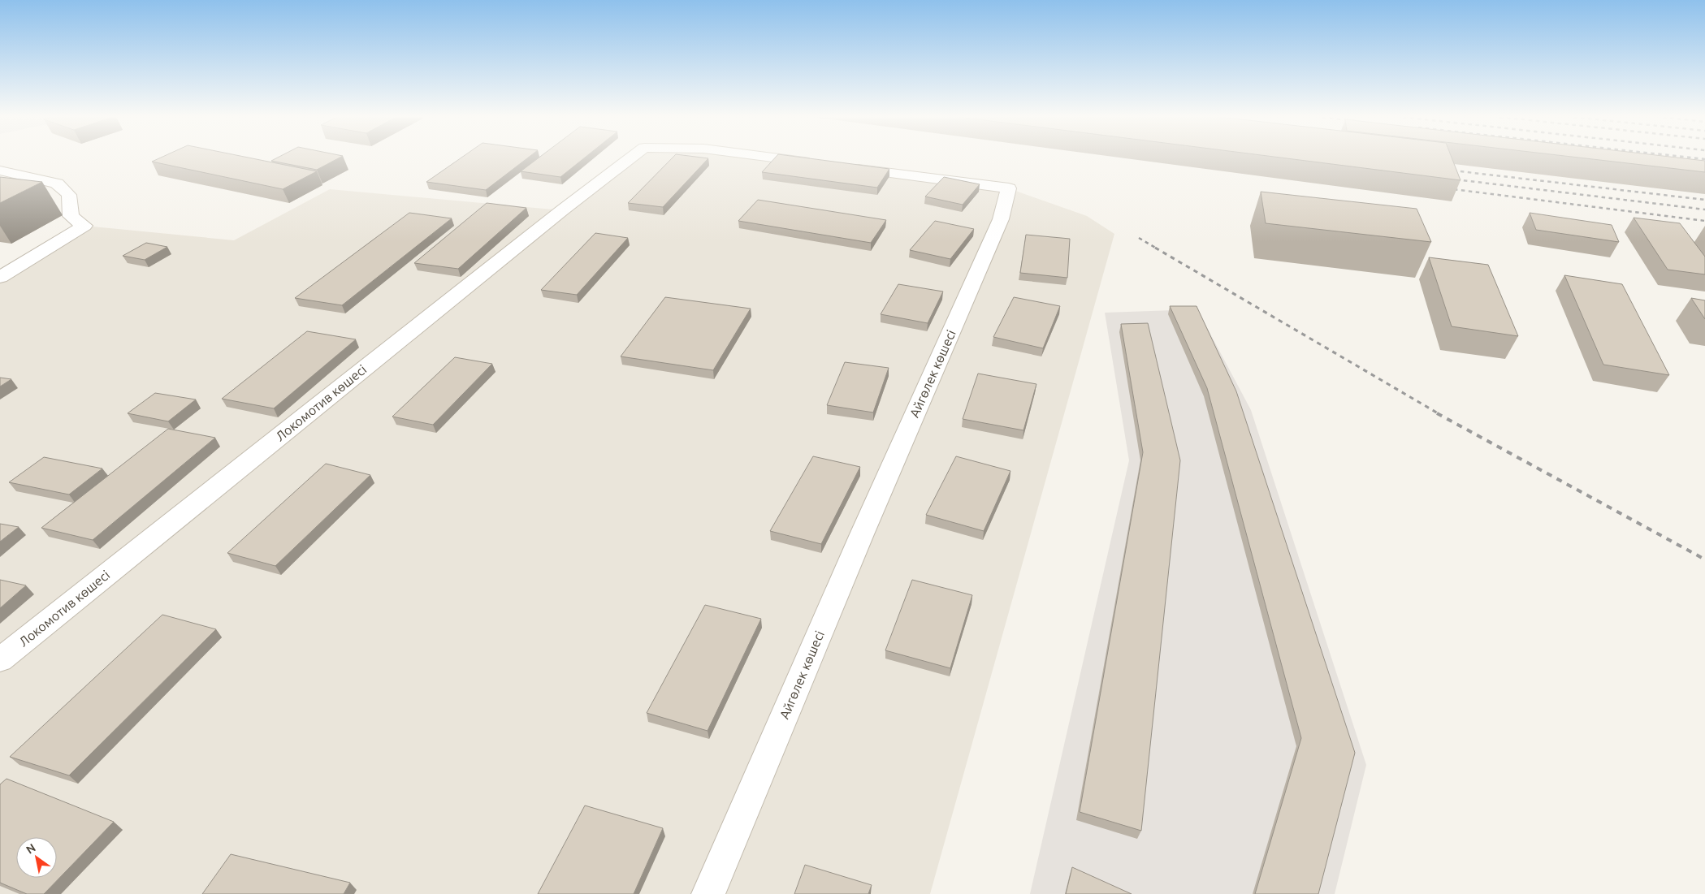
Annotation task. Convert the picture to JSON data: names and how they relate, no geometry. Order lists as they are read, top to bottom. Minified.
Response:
{"streets":{"street":["Айгөлек көшесі","Локомотив көшесі"]},"north":"top left"}
